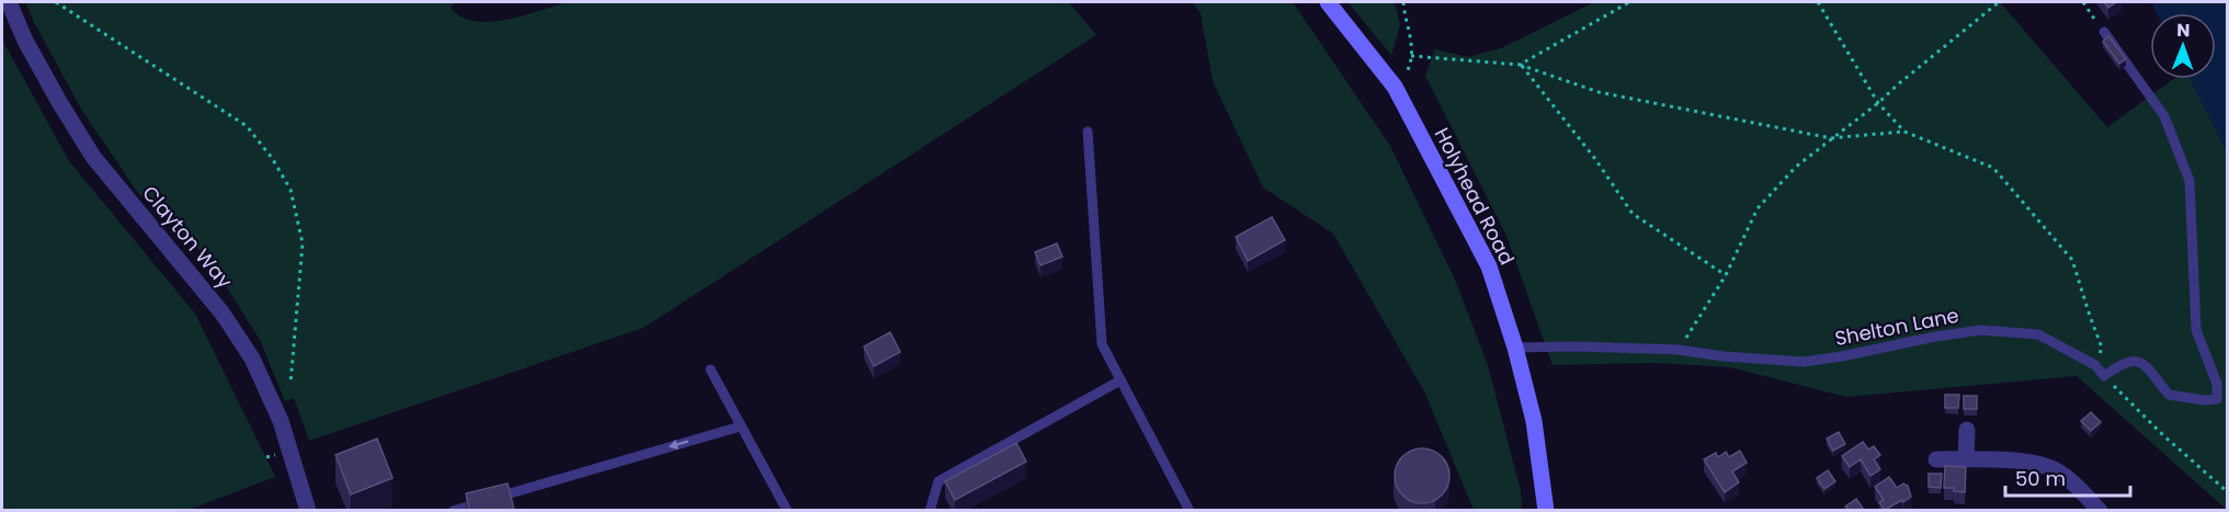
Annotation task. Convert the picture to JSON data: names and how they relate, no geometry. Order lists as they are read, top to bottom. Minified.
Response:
{"streets":{"main road":["Holyhead Road"],"street":["Clayton Way"],"lane":["Shelton Lane"]},"crossings":[["Holyhead Road","Shelton Lane"]],"scale_bar":"50 m","north":"top"}
